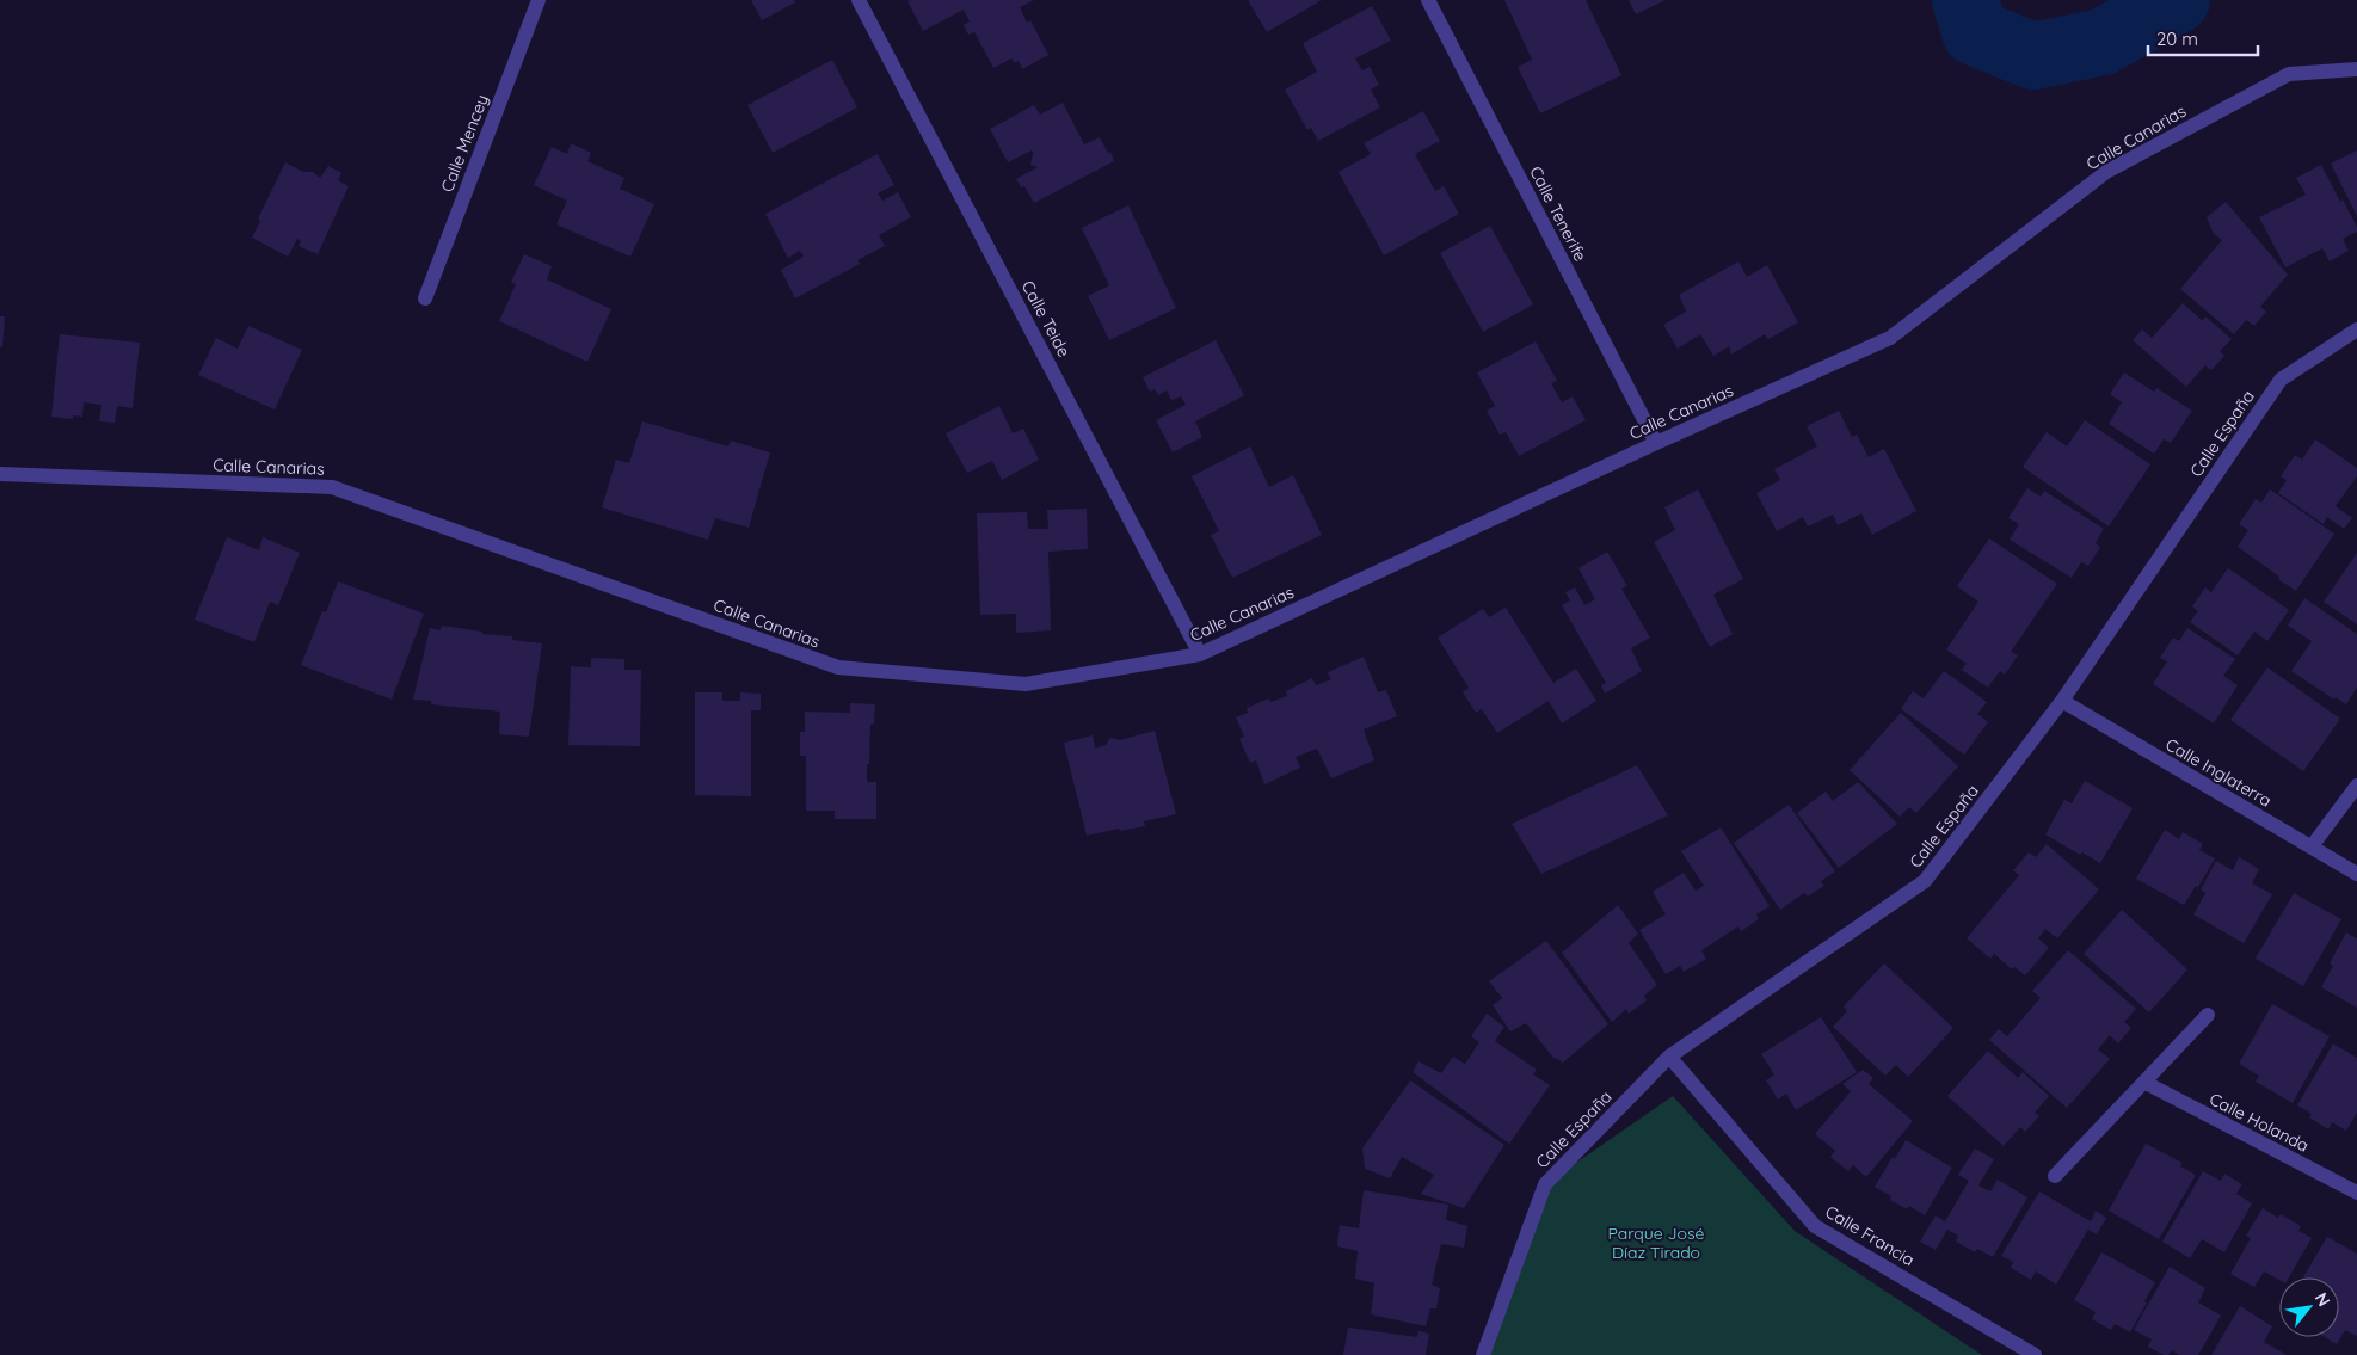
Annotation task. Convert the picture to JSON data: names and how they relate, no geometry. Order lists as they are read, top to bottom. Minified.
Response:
{"streets":{"street":["Calle Canarias","Calle Mencey","Calle Tenerife","Calle Teide","Calle España","Calle Inglaterra","Calle Holanda","Calle Francia"]},"crossings":[["Calle Canarias","Calle Tenerife"],["Calle Canarias","Calle Teide"],["Calle España","Calle Inglaterra"],["Calle España","Calle Francia"]],"parks":["Parque José Díaz Tirado"],"scale_bar":"20 m","north":"top right"}
